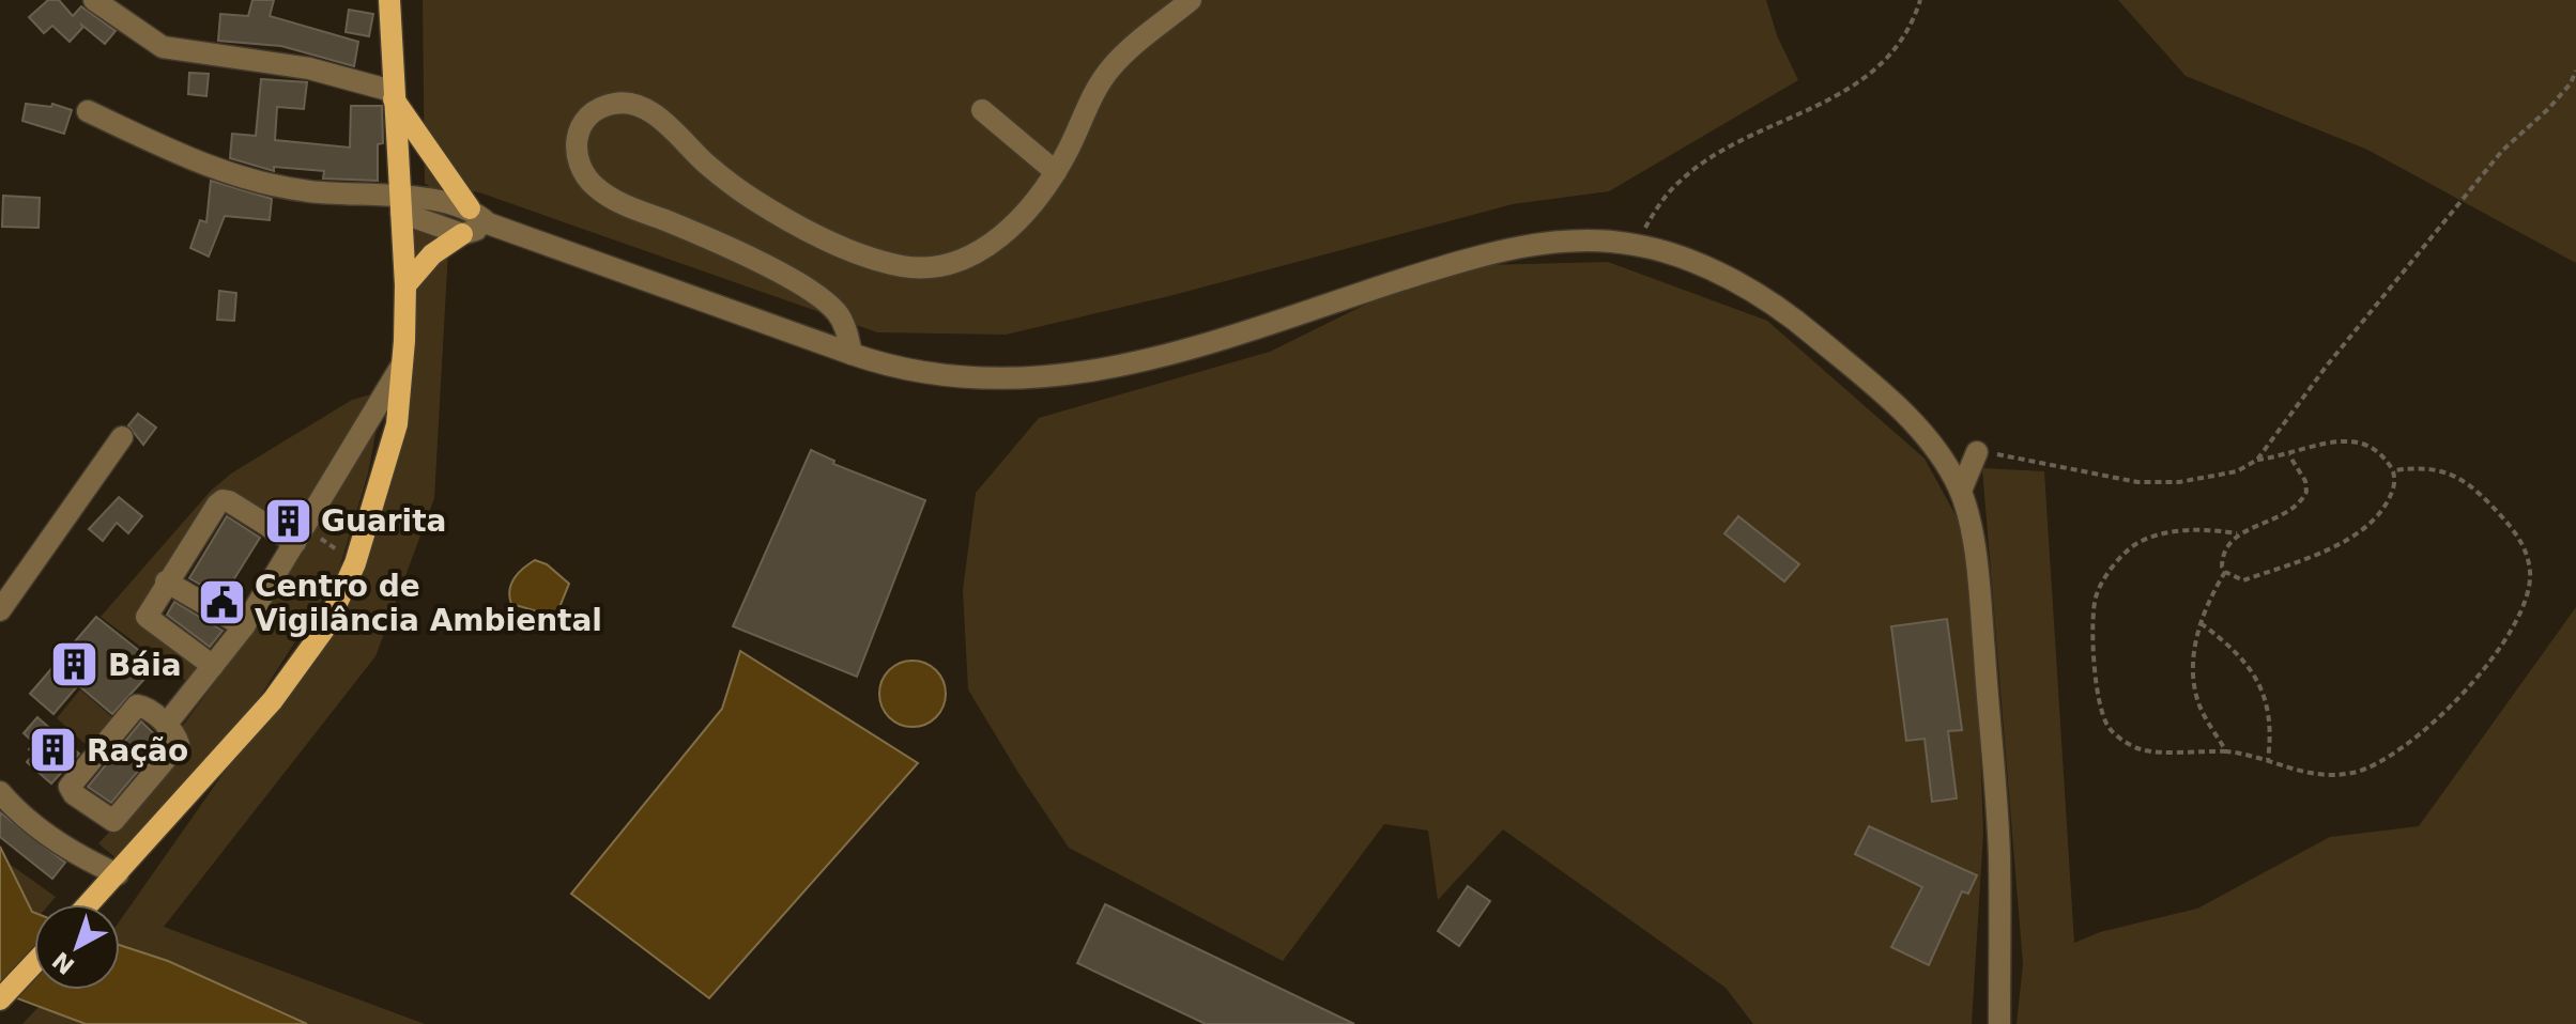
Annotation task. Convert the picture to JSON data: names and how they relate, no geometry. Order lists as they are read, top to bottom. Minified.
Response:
{"places":{"building":["Guarita","Báia","Ração"],"public building":["Centro de Vigilância Ambiental"]},"north":"bottom left"}
